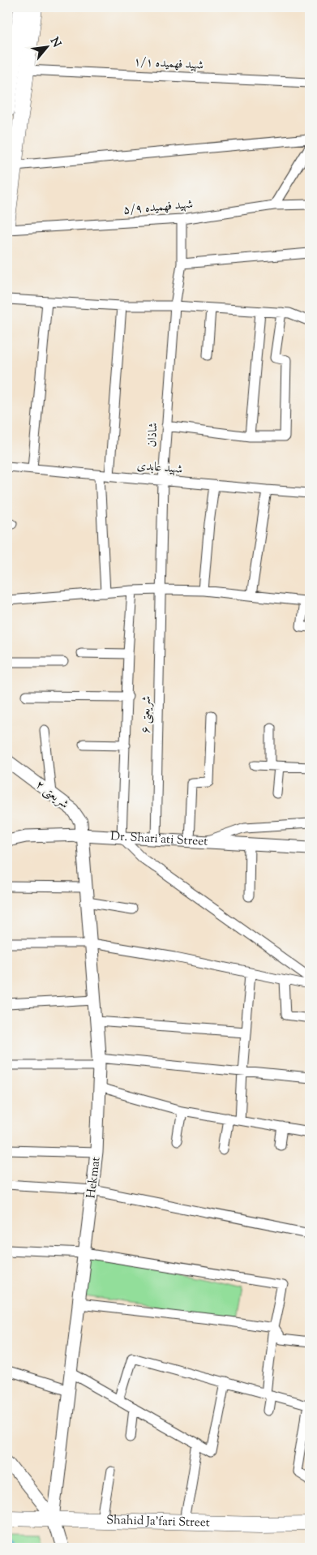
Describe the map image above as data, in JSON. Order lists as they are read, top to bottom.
{
  "streets": {
    "main road": ["Shahid Ja'fari Street"],
    "street": [
      "شهید فهمیده ۱/۱",
      "شهید فهمیده ۵/۹",
      "شاذان",
      "شهید عابدی",
      "شریعتی ۶",
      "شریعتی ۲",
      "Dr. Shari'ati Street",
      "Hekmat"
    ]
  },
  "crossings": [
    ["شهید فهمیده ۵/۹", "شاذان"],
    ["شاذان", "شهید عابدی"],
    ["شاذان", "شریعتی ۶"],
    ["شریعتی ۶", "Dr. Shari'ati Street"],
    ["شریعتی ۲", "Dr. Shari'ati Street"],
    ["شریعتی ۲", "Hekmat"],
    ["Dr. Shari'ati Street", "Hekmat"],
    ["Hekmat", "Shahid Ja'fari Street"]
  ],
  "north": "top right"
}
